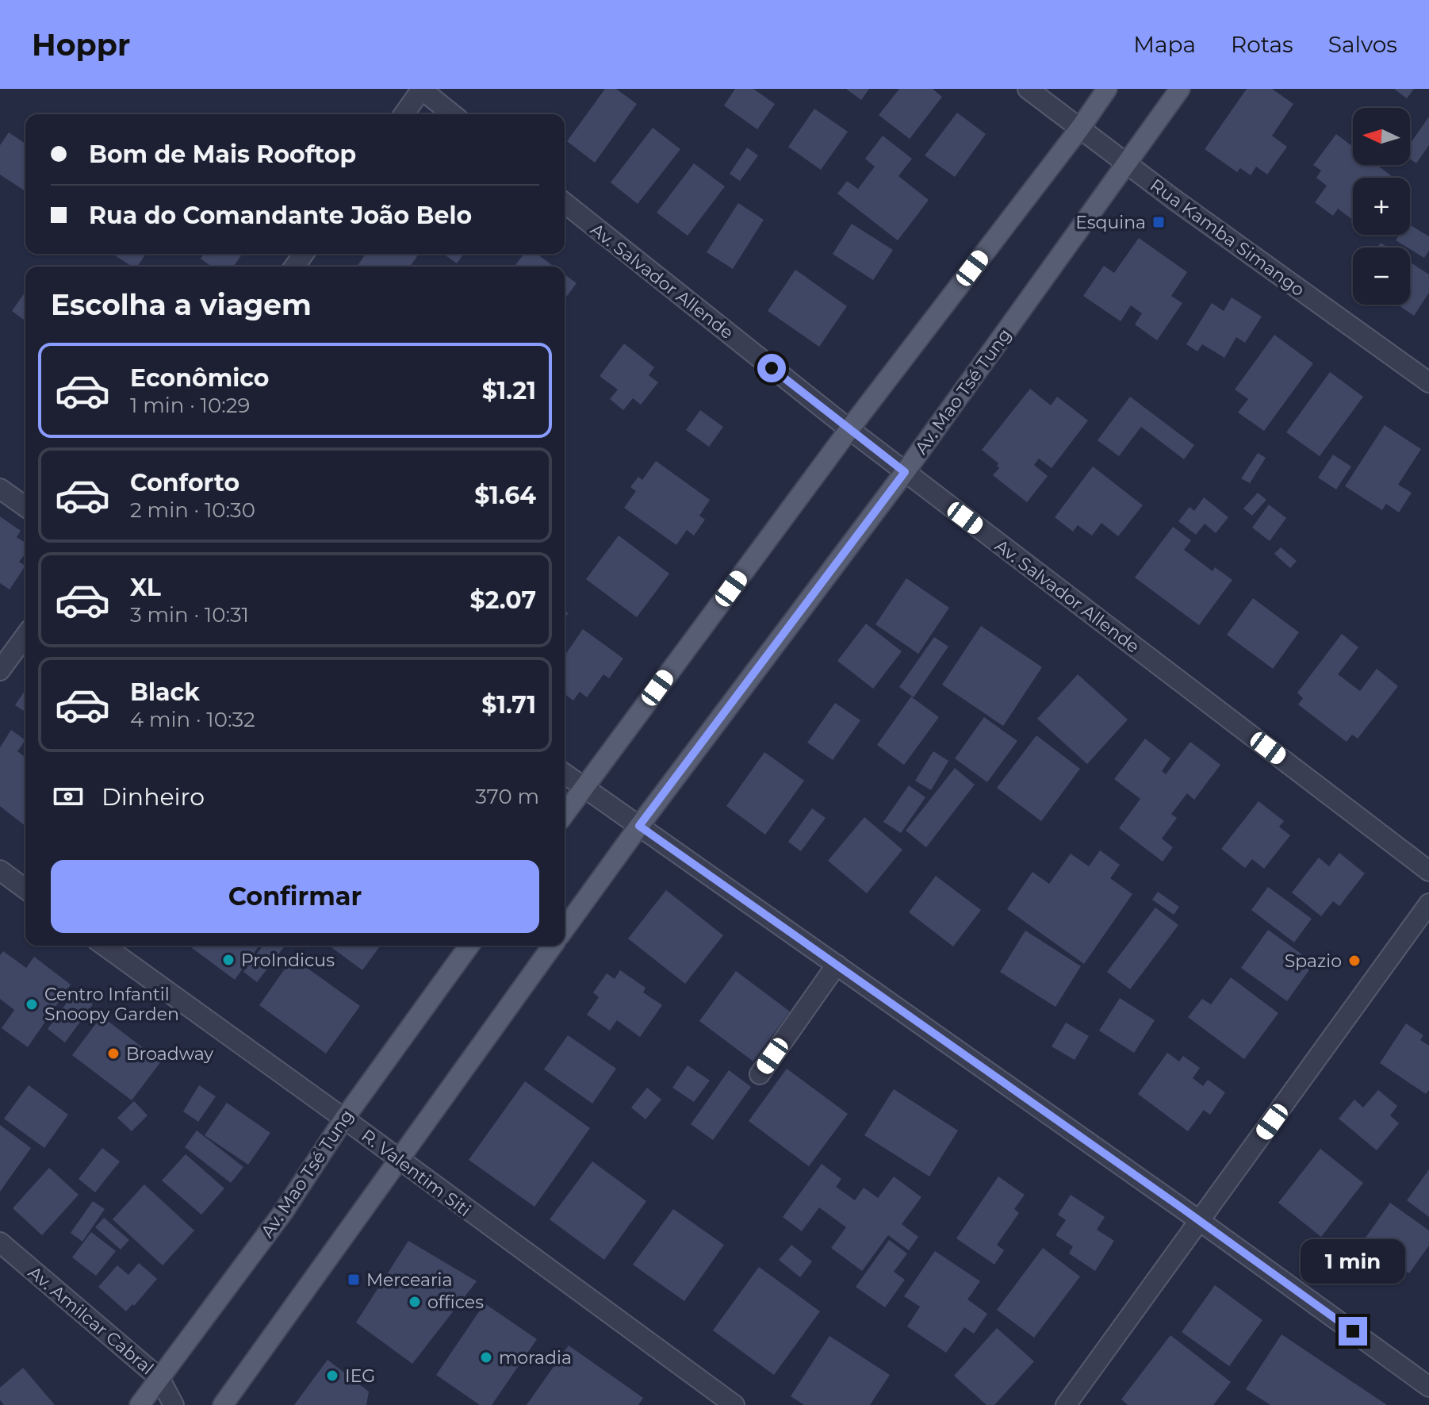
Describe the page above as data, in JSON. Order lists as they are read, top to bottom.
{
  "streets": {
    "main road": ["Av. Mao Tsé Tung"],
    "street": [
      "Rua Kamba Simango",
      "Av. Salvador Allende",
      "R. Valentim Siti",
      "Av. Amilcar Cabral"
    ]
  },
  "crossings": [
    ["Rua Kamba Simango", "Av. Mao Tsé Tung"],
    ["Av. Salvador Allende", "Av. Mao Tsé Tung"],
    ["Av. Mao Tsé Tung", "R. Valentim Siti"],
    ["Av. Mao Tsé Tung", "Av. Amilcar Cabral"]
  ],
  "places": {
    "transit": ["Esquina", "Mercearia"],
    "other": [
      "ProIndicus",
      "Spazio",
      "Centro Infantil Snoopy Garden",
      "Broadway",
      "offices",
      "moradia",
      "IEG"
    ]
  },
  "north": "left",
  "page": {
    "header": "Hoppr",
    "nav": ["Mapa", "Rotas", "Salvos"],
    "map_buttons": ["+", "−"],
    "banner": ["Bom de Mais Rooftop", "Rua do Comandante João Belo"],
    "heading": "Escolha a viagem",
    "list": [
      {
        "name": "Econômico",
        "note": "1 min · 10:29",
        "value": "$1.21"
      },
      {
        "name": "Conforto",
        "note": "2 min · 10:30",
        "value": "$1.64"
      },
      {
        "name": "XL",
        "note": "3 min · 10:31",
        "value": "$2.07"
      },
      {
        "name": "Black",
        "note": "4 min · 10:32",
        "value": "$1.71"
      }
    ],
    "pay": ["Dinheiro", "370 m"],
    "buttons": "Confirmar",
    "bubble": "1 min"
  }
}
